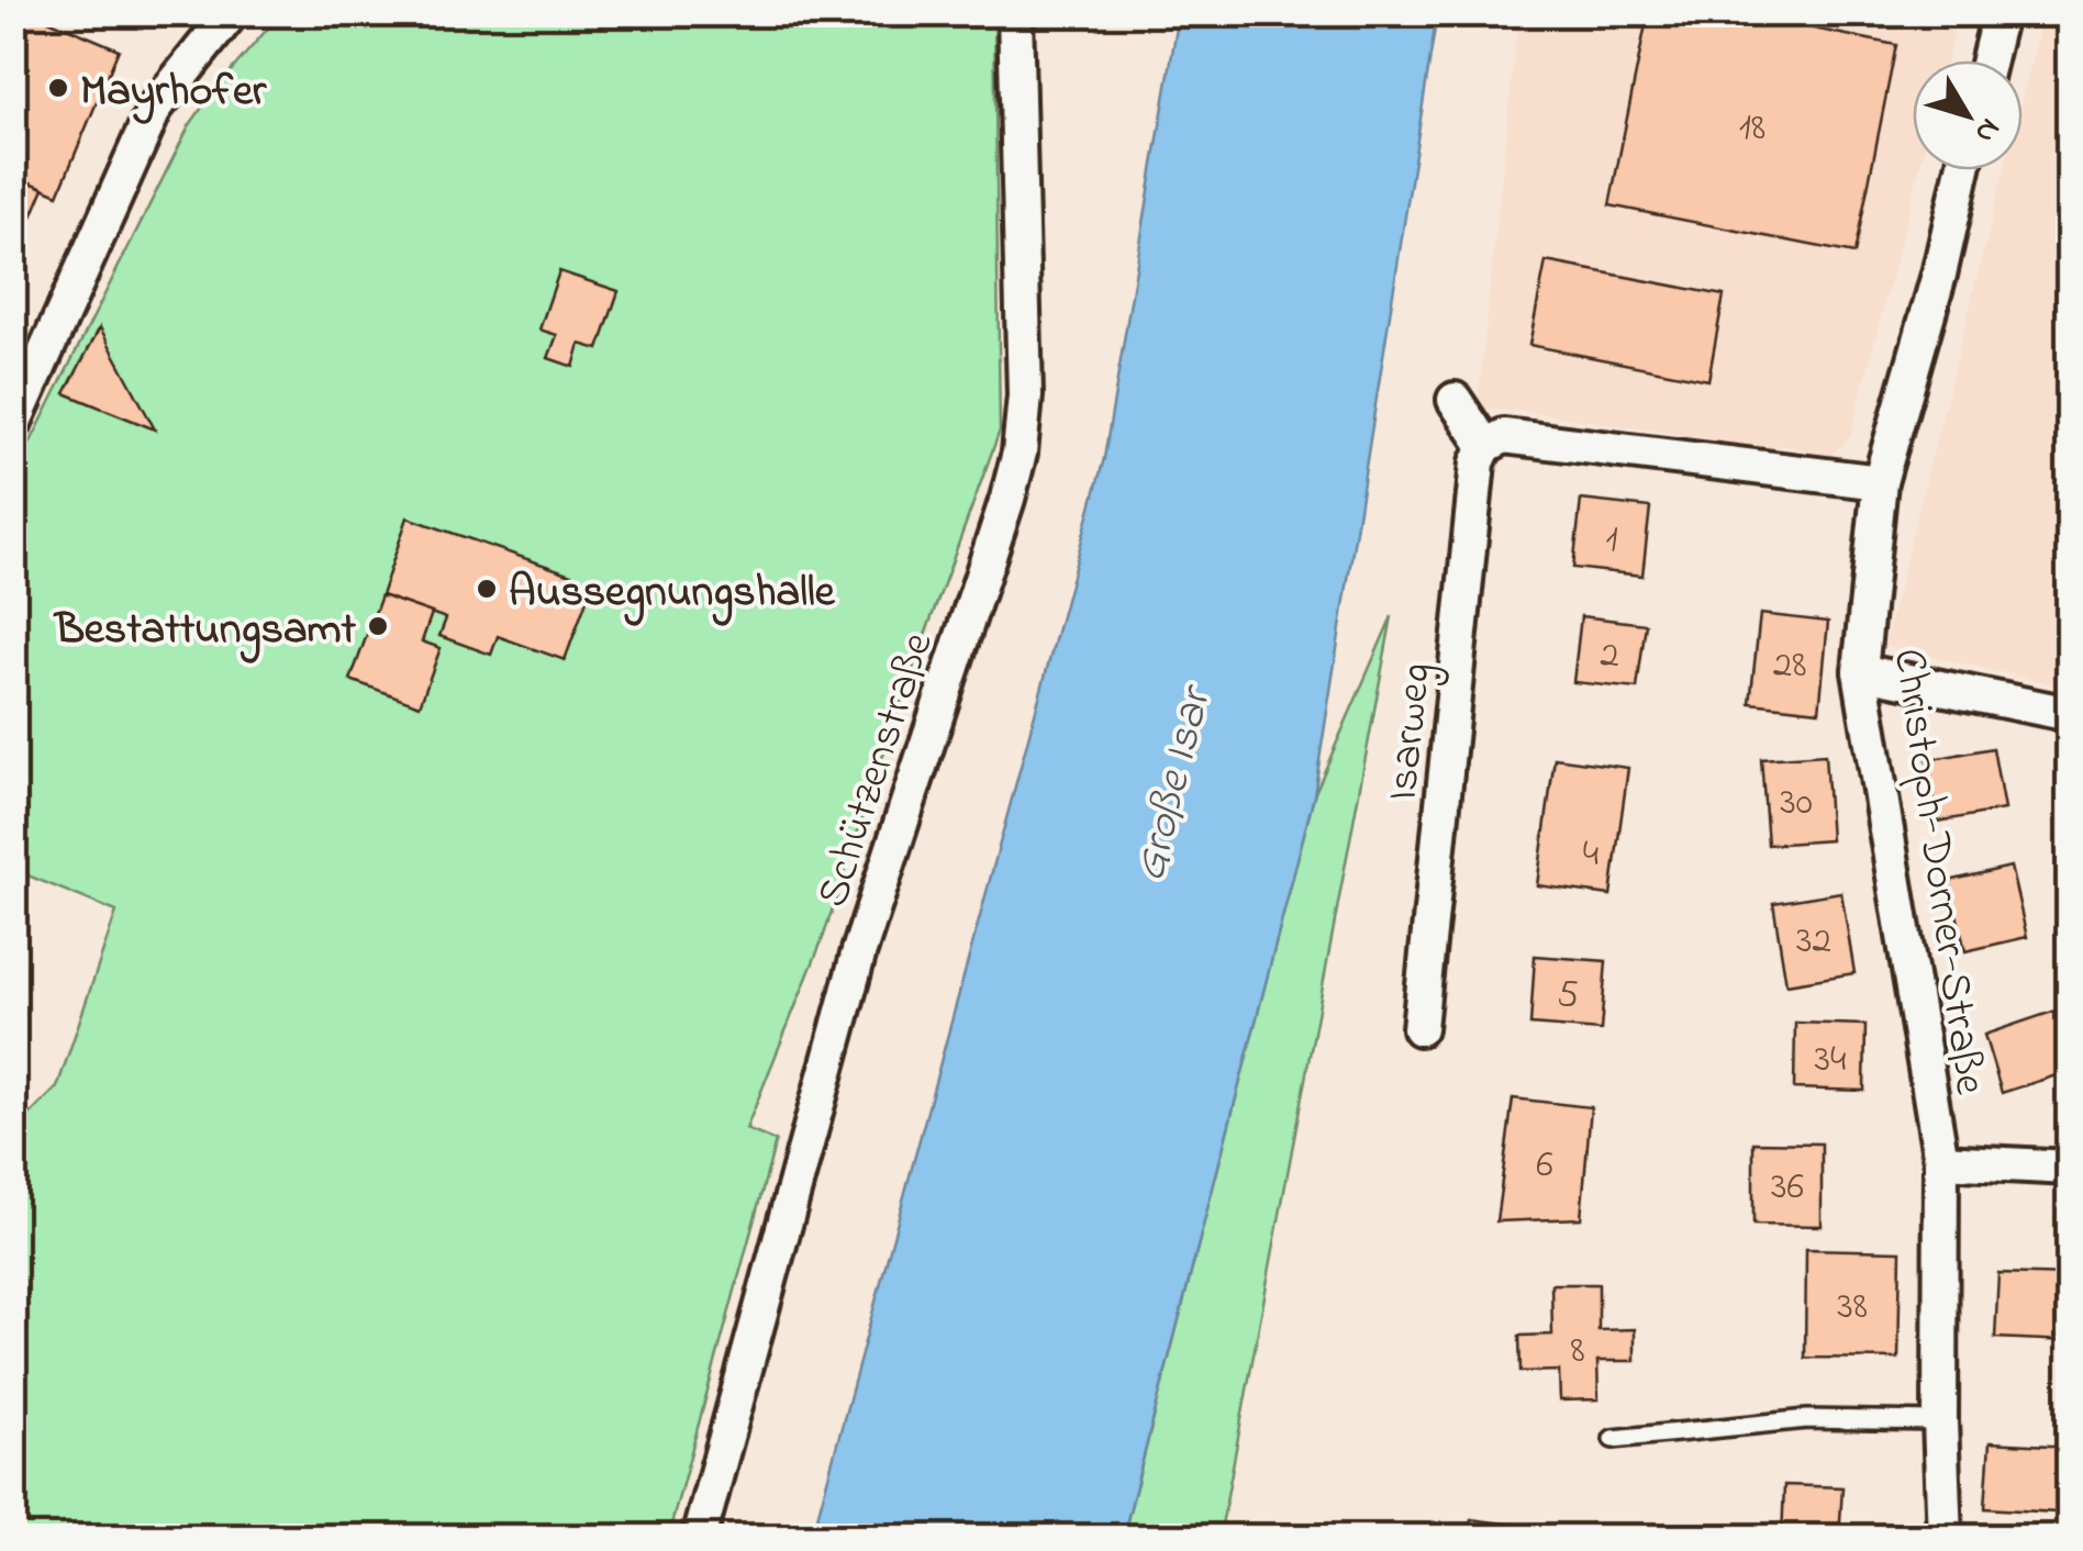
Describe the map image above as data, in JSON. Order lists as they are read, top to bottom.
{
  "streets": {
    "street": ["Isarweg", "Schützenstraße", "Christoph-Dorner-Straße"]
  },
  "water": ["Große Isar"],
  "places": ["Mayrhofer", "Aussegnungshalle", "Bestattungsamt"],
  "house_numbers": [
    "18",
    "1",
    "2",
    "28",
    "30",
    "4",
    "32",
    "5",
    "34",
    "6",
    "36",
    "38",
    "8"
  ],
  "north": "bottom right"
}
